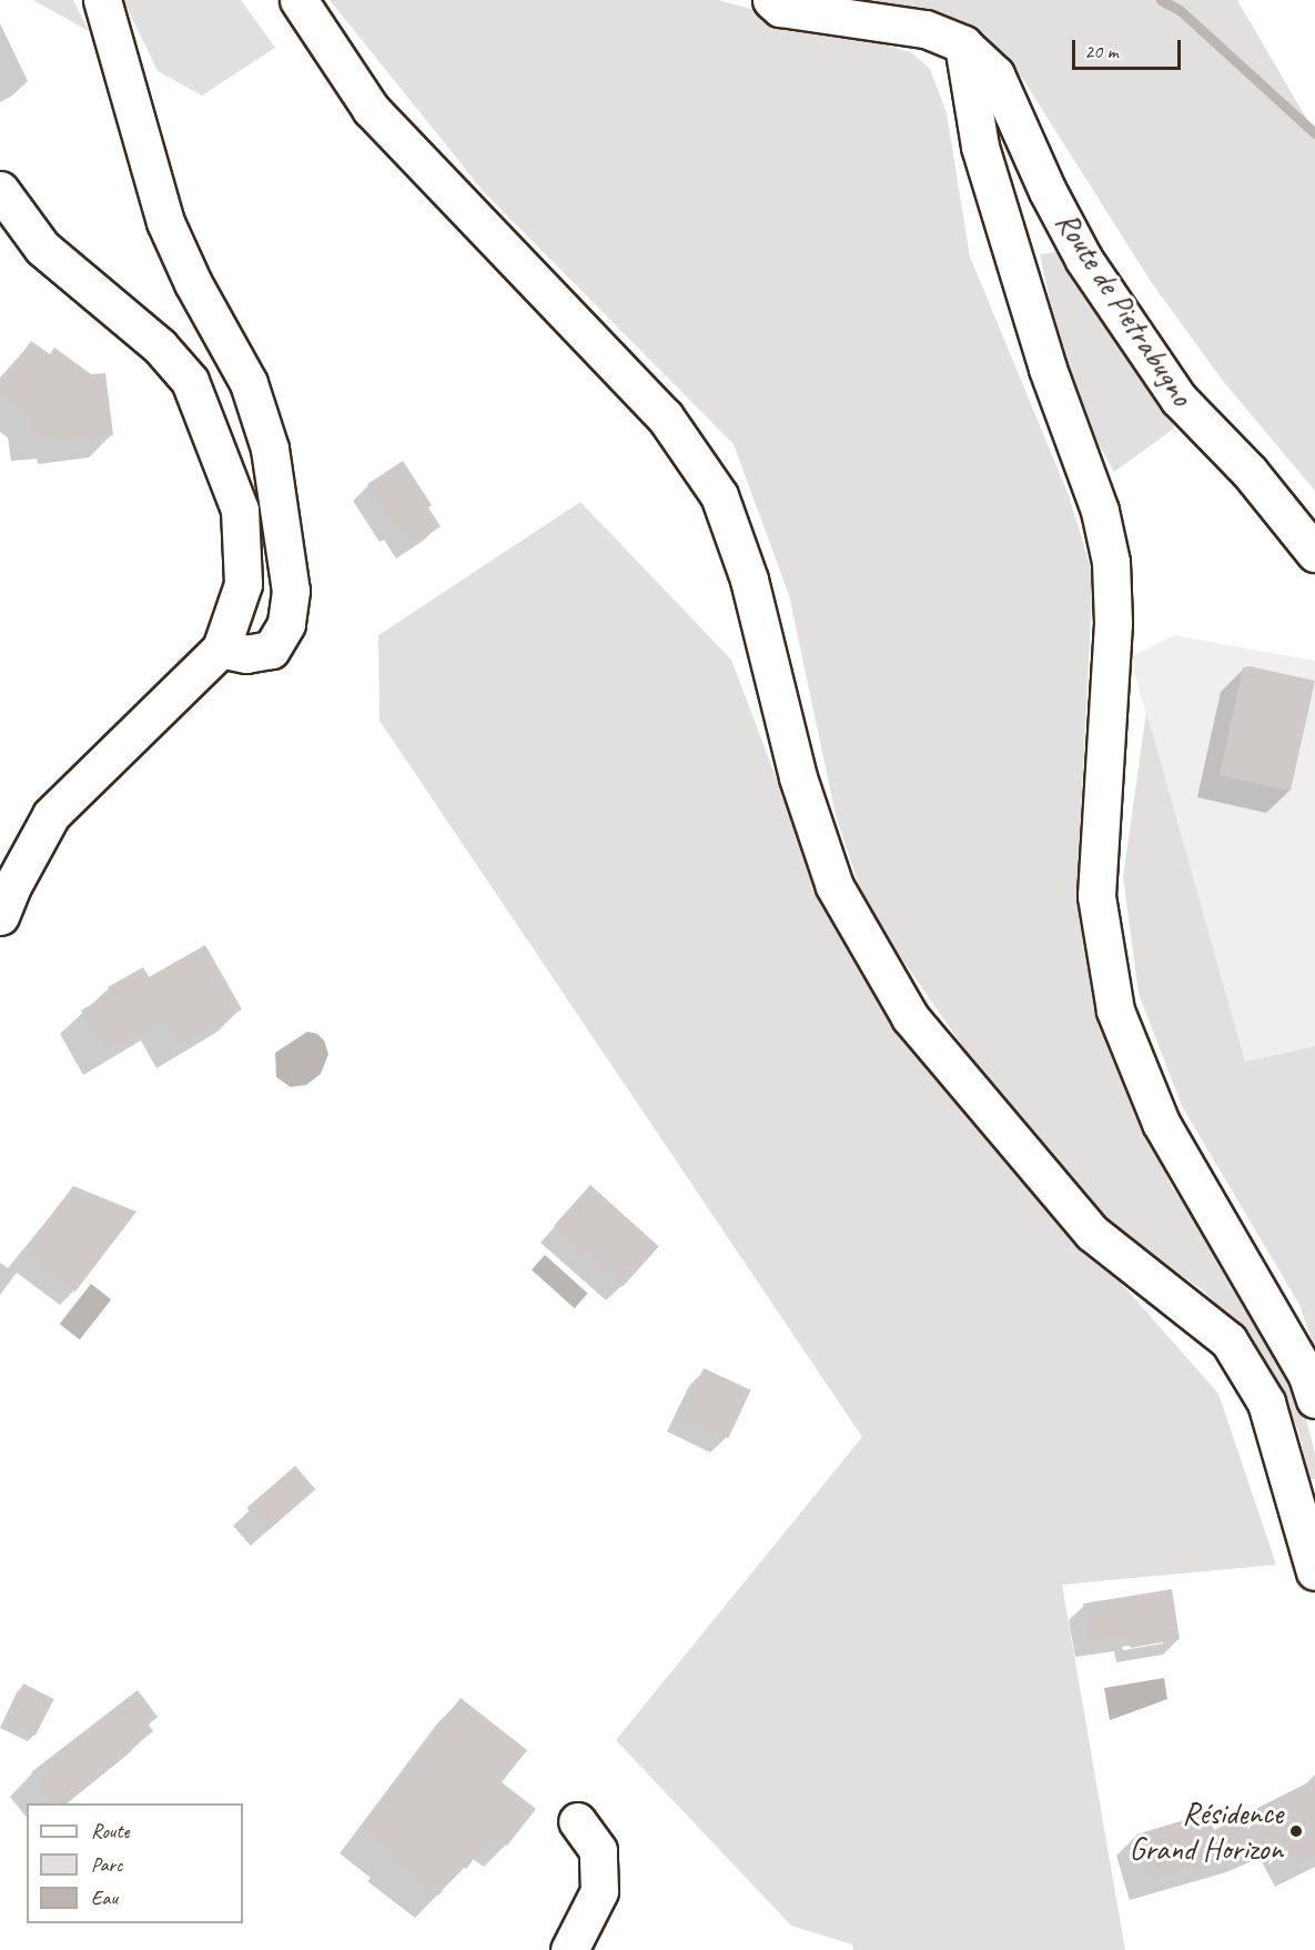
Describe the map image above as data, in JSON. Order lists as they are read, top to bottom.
{
  "streets": {
    "street": ["Route de Pietrabugno"]
  },
  "places": ["Résidence Grand Horizon"],
  "legend": ["Route", "Parc", "Eau"],
  "scale_bar": "20 m"
}
